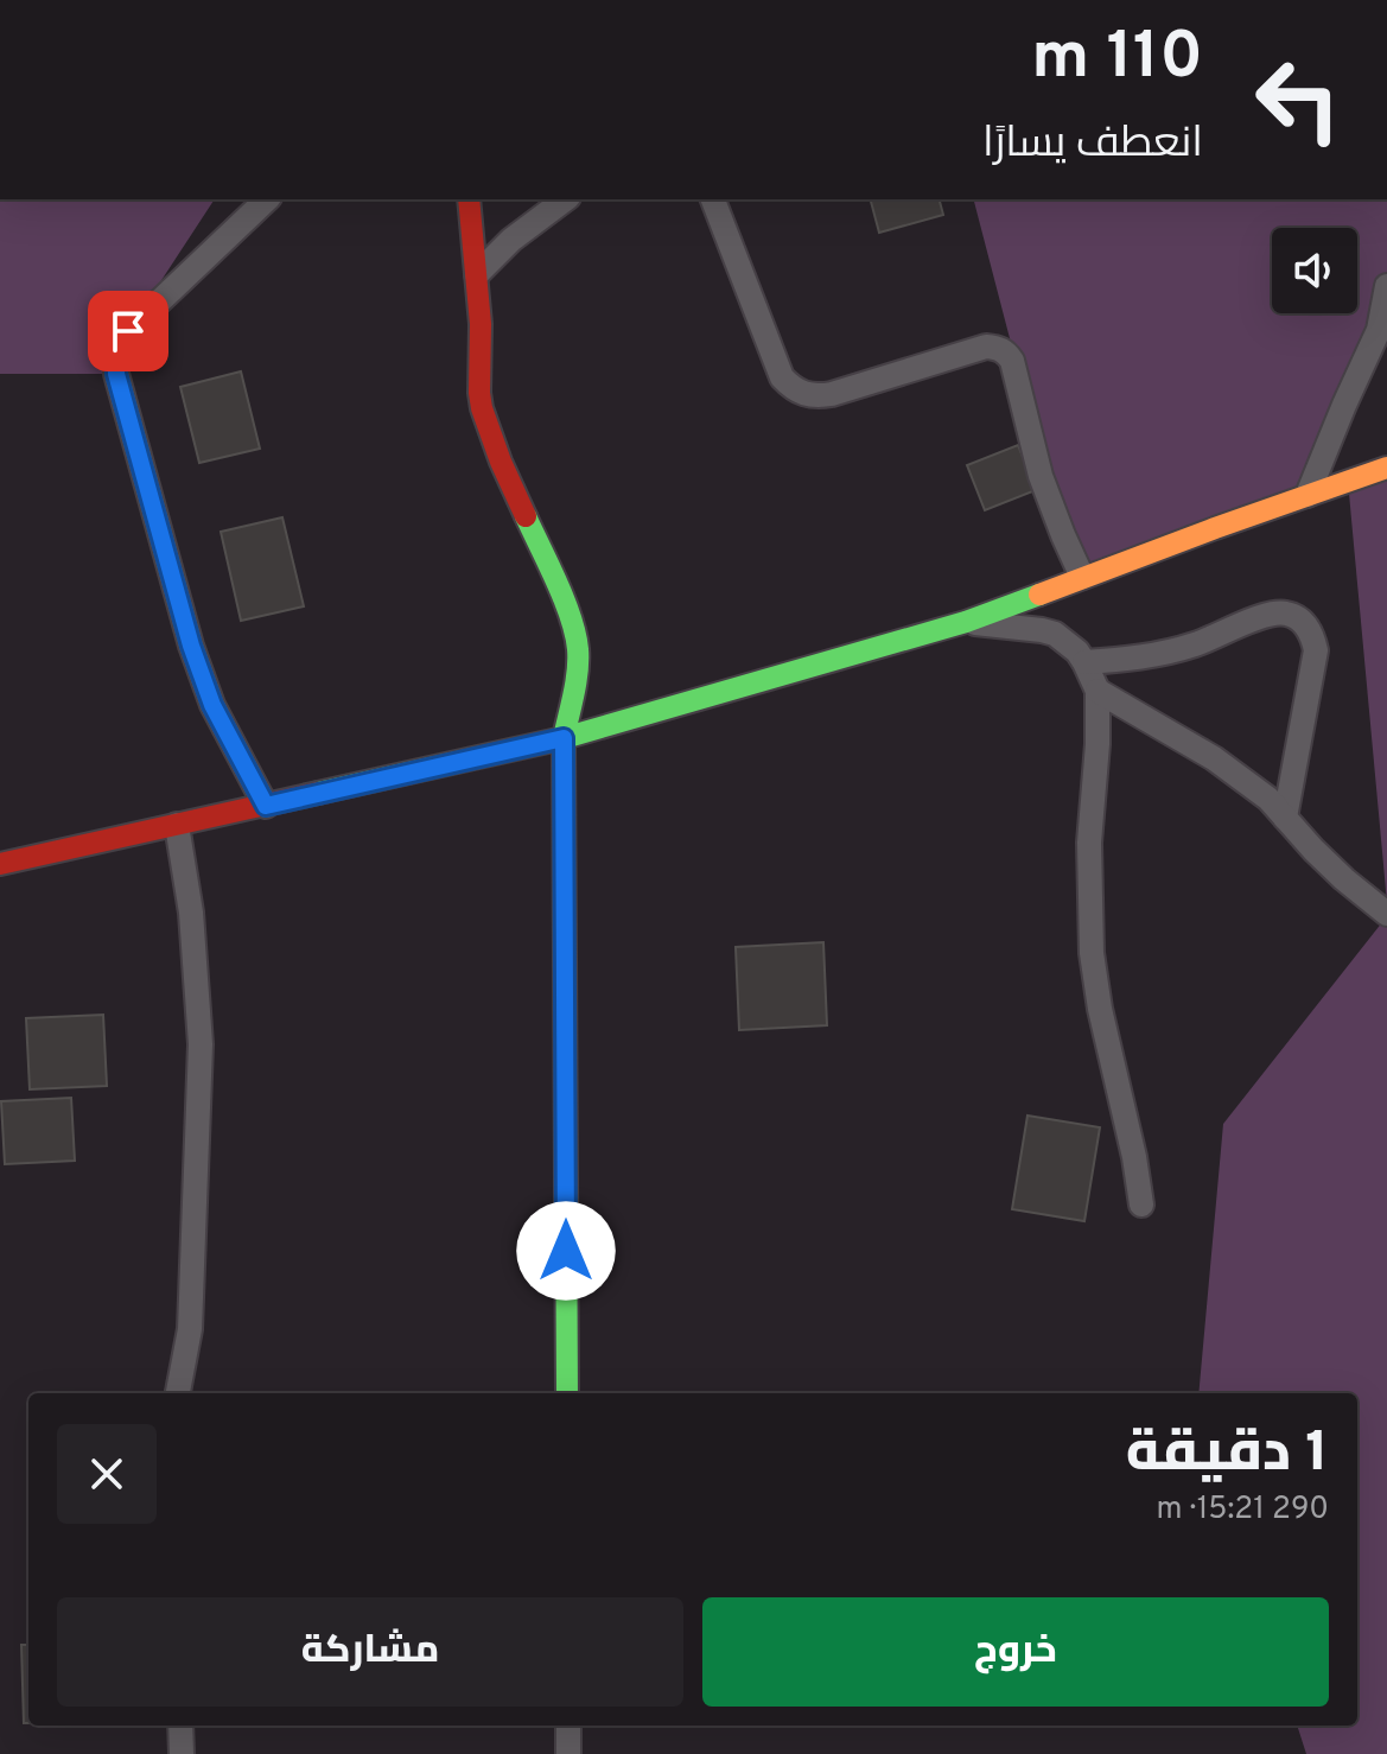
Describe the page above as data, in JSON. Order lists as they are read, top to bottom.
{
  "page": {
    "turn": ["110 m", "انعطف يسارًا"],
    "heading": ["1 دقيقة", "290 m · 15:21"],
    "buttons": ["خروج", "مشاركة"]
  }
}
